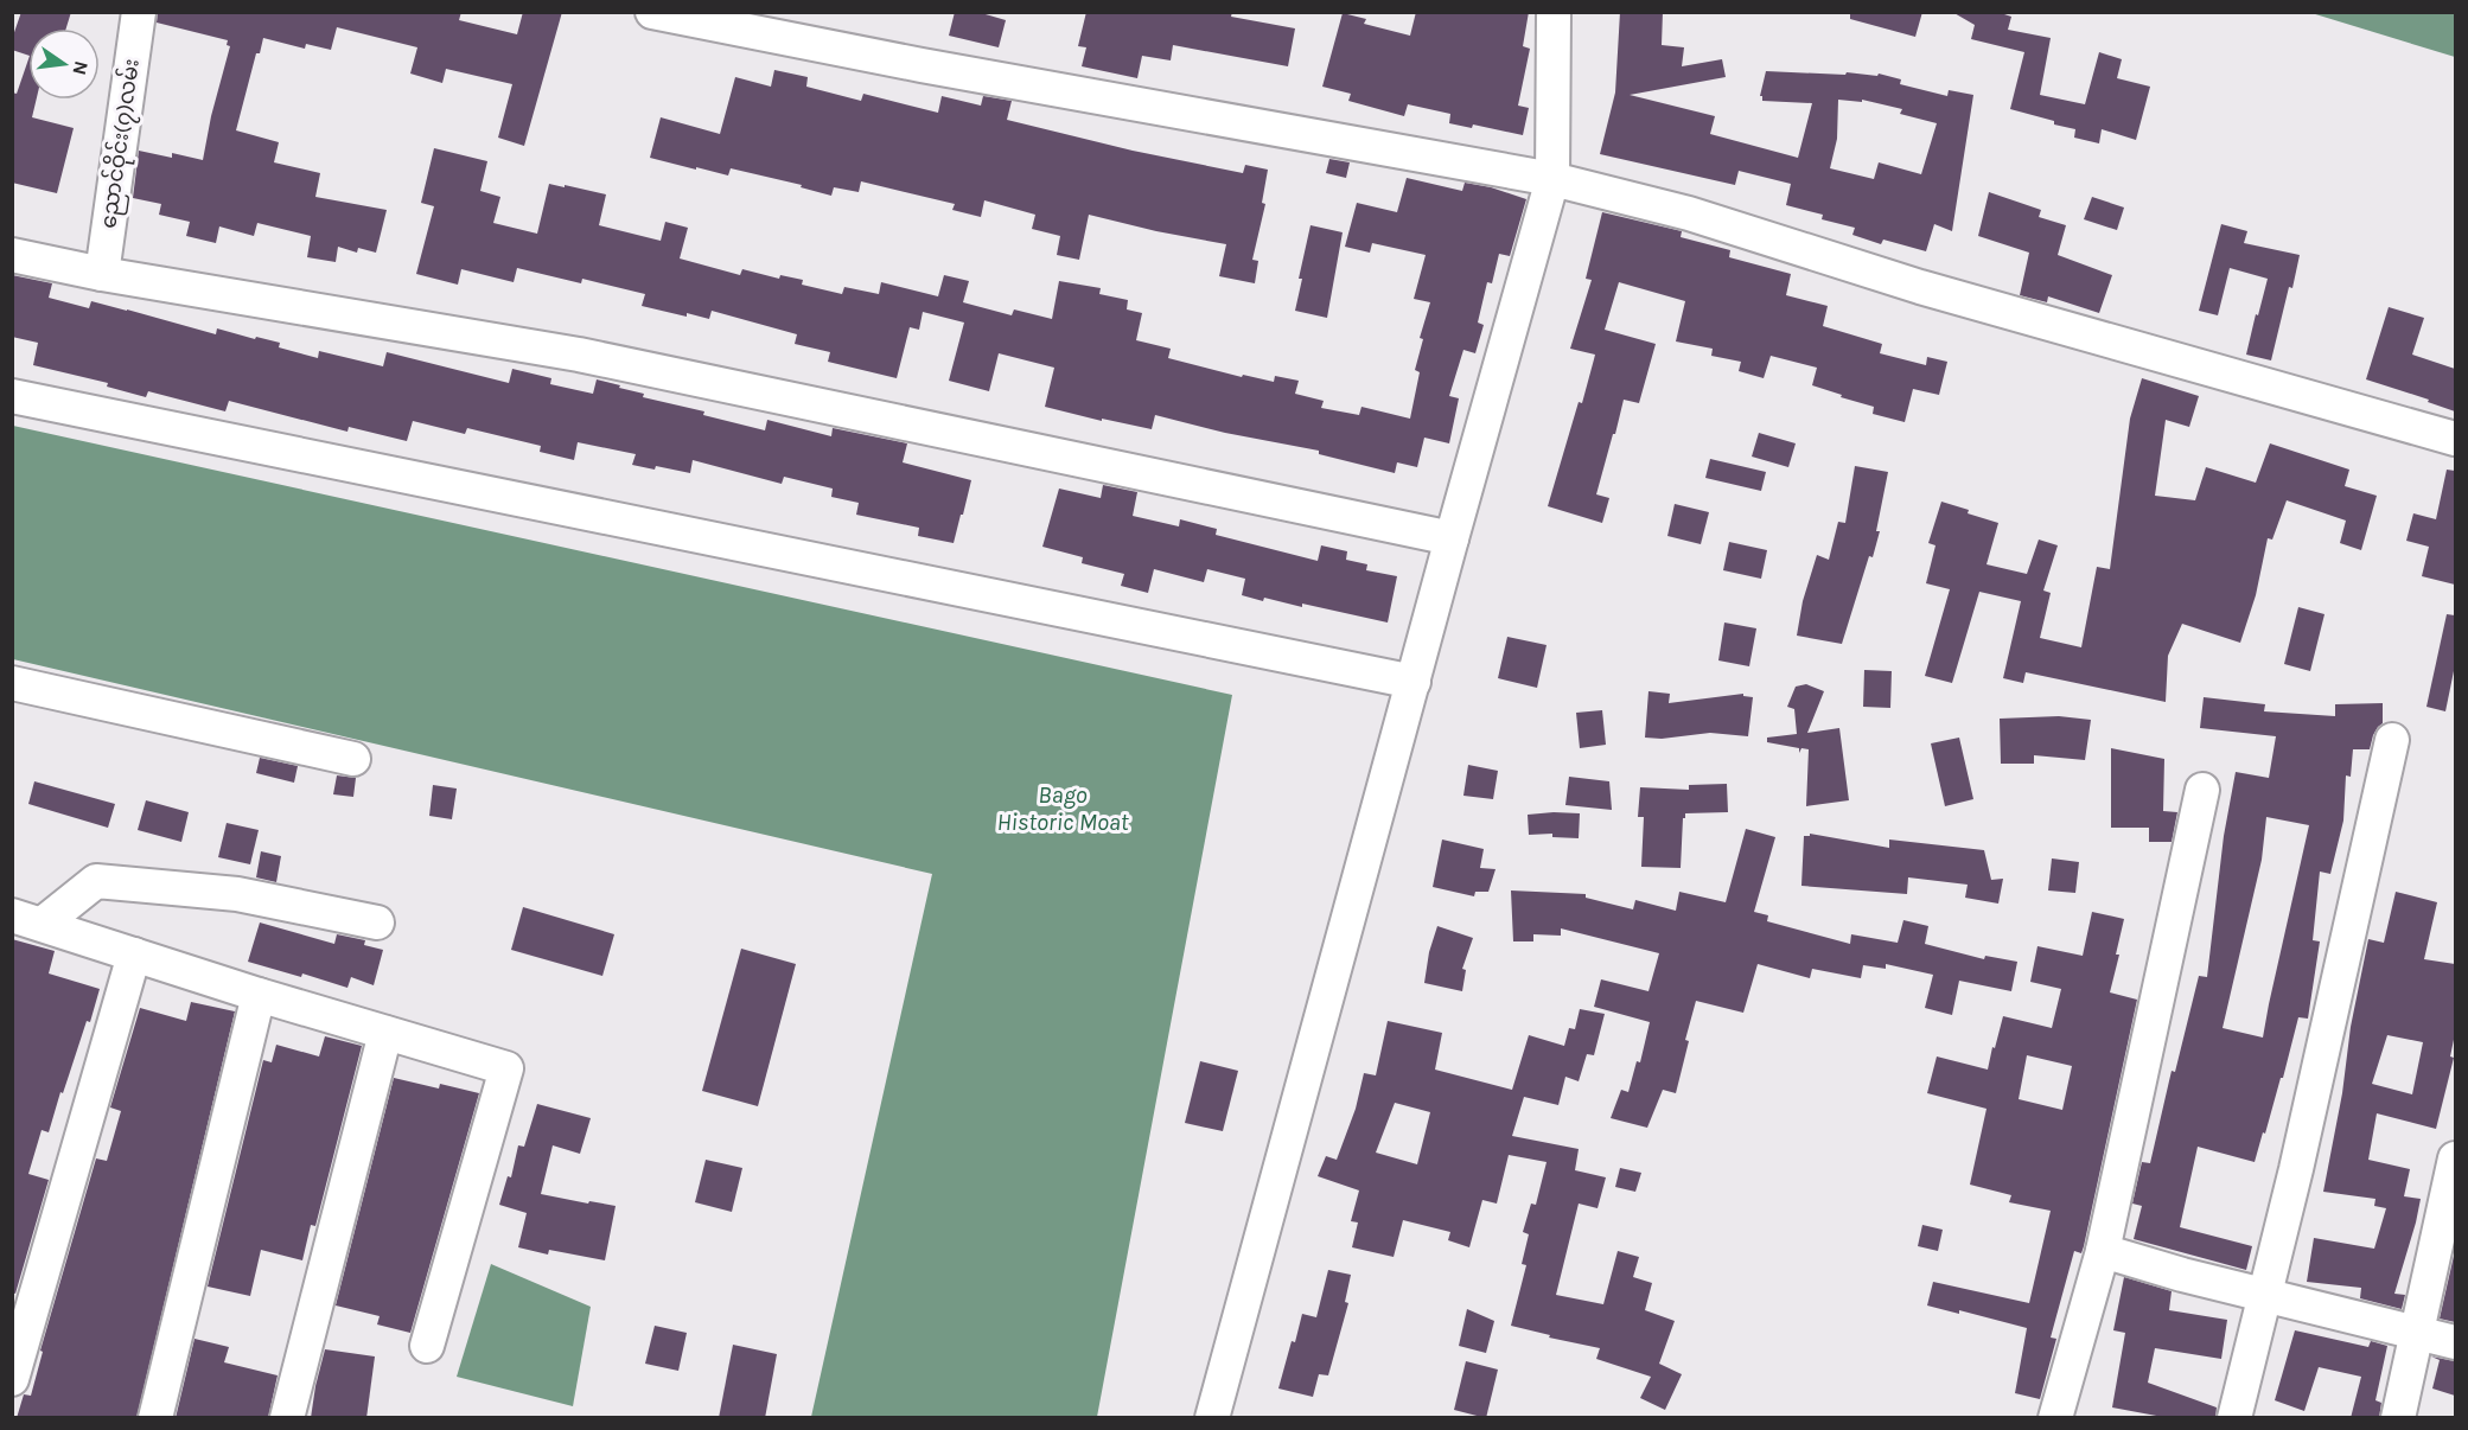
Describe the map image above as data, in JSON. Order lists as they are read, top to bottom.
{
  "streets": {
    "street": ["ညောင်ဝိုင်း(၇)လမ်း"]
  },
  "water": ["Bago Historic Moat"],
  "north": "right"
}
